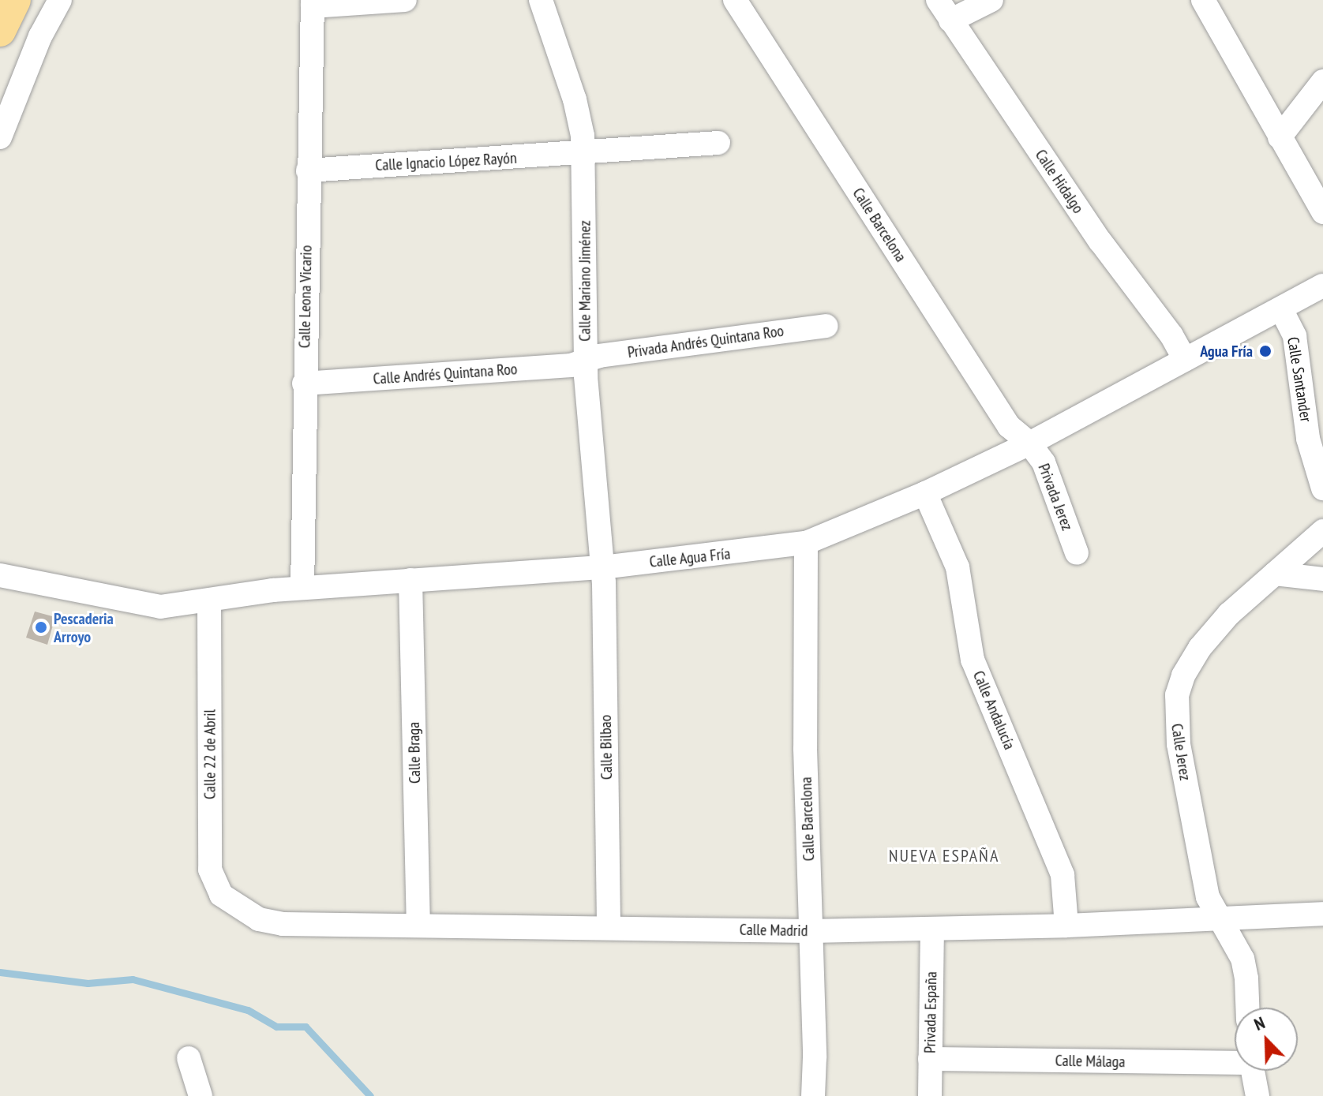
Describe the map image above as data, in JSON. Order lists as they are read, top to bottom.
{
  "streets": {
    "street": [
      "Calle Ignacio López Rayón",
      "Calle Hidalgo",
      "Calle Barcelona",
      "Calle Mariano Jiménez",
      "Calle Leona Vicario",
      "Privada Andrés Quintana Roo",
      "Calle Andrés Quintana Roo",
      "Calle Santander",
      "Privada Jerez",
      "Calle Agua Fría",
      "Calle Andalucía",
      "Calle Bilbao",
      "Calle Jerez",
      "Calle Braga",
      "Calle 22 de Abril",
      "Calle Madrid",
      "Privada España",
      "Calle Málaga"
    ]
  },
  "crossings": [
    ["Calle Ignacio López Rayón", "Calle Mariano Jiménez"],
    ["Calle Ignacio López Rayón", "Calle Leona Vicario"],
    ["Calle Hidalgo", "Calle Agua Fría"],
    ["Calle Barcelona", "Privada Jerez"],
    ["Calle Barcelona", "Calle Agua Fría"],
    ["Calle Barcelona", "Calle Madrid"],
    ["Calle Mariano Jiménez", "Privada Andrés Quintana Roo"],
    ["Calle Mariano Jiménez", "Calle Andrés Quintana Roo"],
    ["Calle Mariano Jiménez", "Calle Agua Fría"],
    ["Calle Mariano Jiménez", "Calle Bilbao"],
    ["Calle Leona Vicario", "Calle Andrés Quintana Roo"],
    ["Calle Leona Vicario", "Calle Agua Fría"],
    ["Privada Andrés Quintana Roo", "Calle Andrés Quintana Roo"],
    ["Calle Santander", "Calle Agua Fría"],
    ["Privada Jerez", "Calle Agua Fría"],
    ["Calle Agua Fría", "Calle Andalucía"],
    ["Calle Agua Fría", "Calle Bilbao"],
    ["Calle Agua Fría", "Calle Braga"],
    ["Calle Agua Fría", "Calle 22 de Abril"],
    ["Calle Andalucía", "Calle Madrid"],
    ["Calle Bilbao", "Calle Madrid"],
    ["Calle Jerez", "Calle Madrid"],
    ["Calle Braga", "Calle Madrid"],
    ["Calle 22 de Abril", "Calle Madrid"],
    ["Calle Madrid", "Privada España"],
    ["Privada España", "Calle Málaga"]
  ],
  "districts": ["NUEVA ESPAÑA"],
  "places": ["Agua Fría", "Pescaderia Arroyo"],
  "north": "top left"
}
